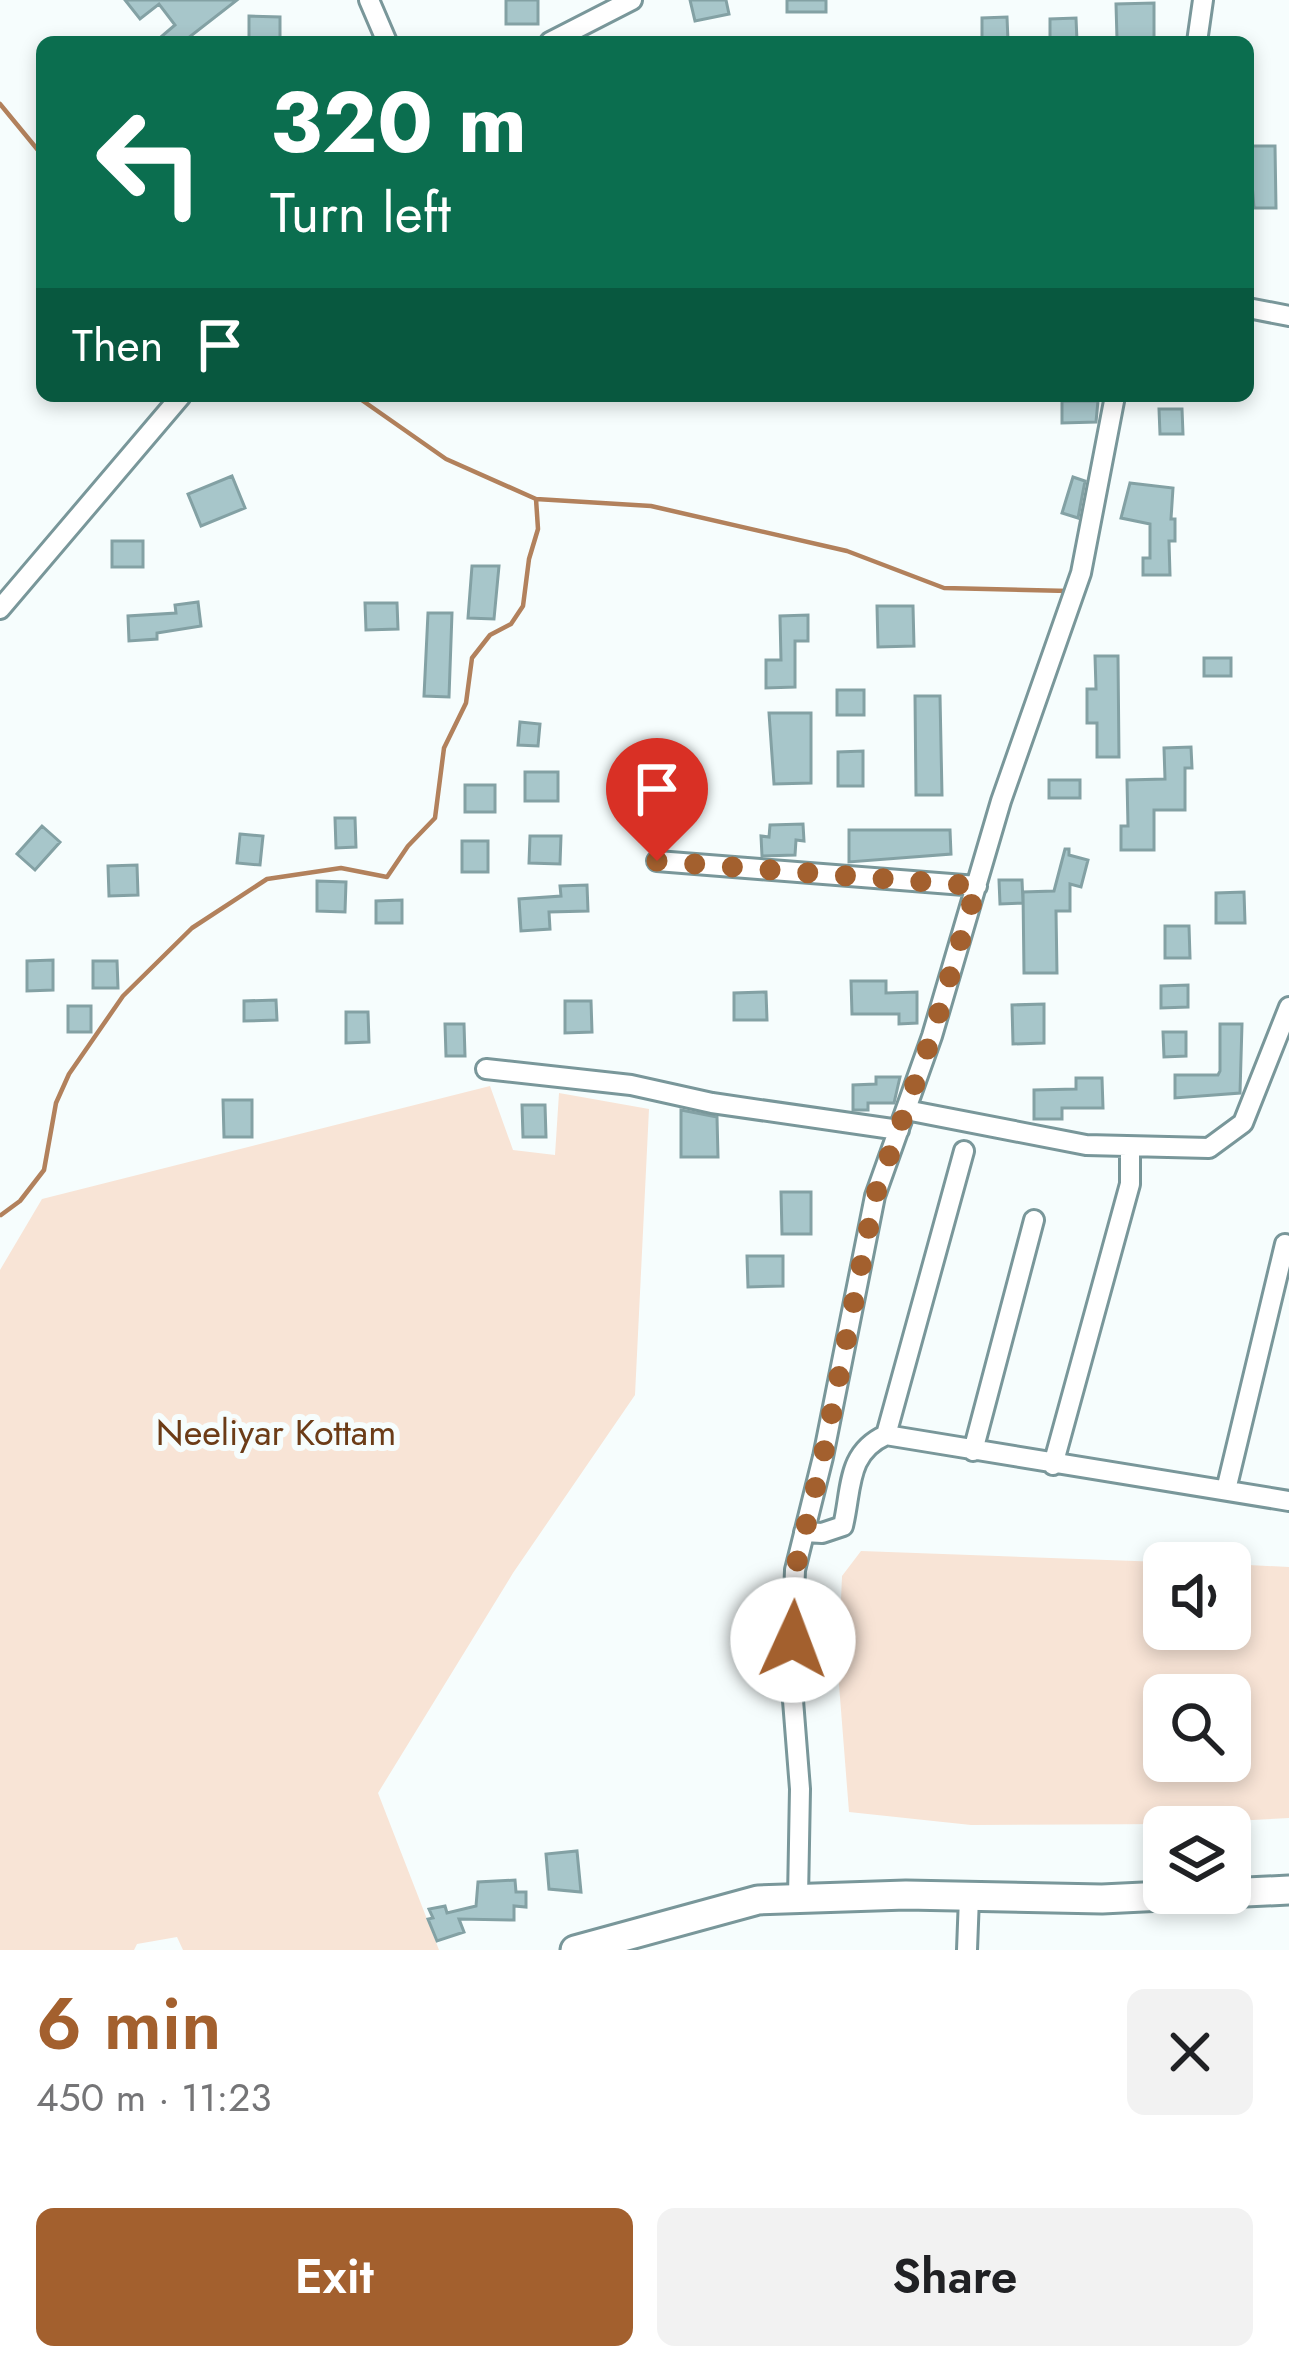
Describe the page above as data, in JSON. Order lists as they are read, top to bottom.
{
  "parks": ["Neeliyar Kottam"],
  "page": {
    "turn": ["320 m", "Turn left"],
    "then": "Then",
    "heading": ["6 min", "450 m · 11:23"],
    "buttons": ["Exit", "Share"]
  }
}
